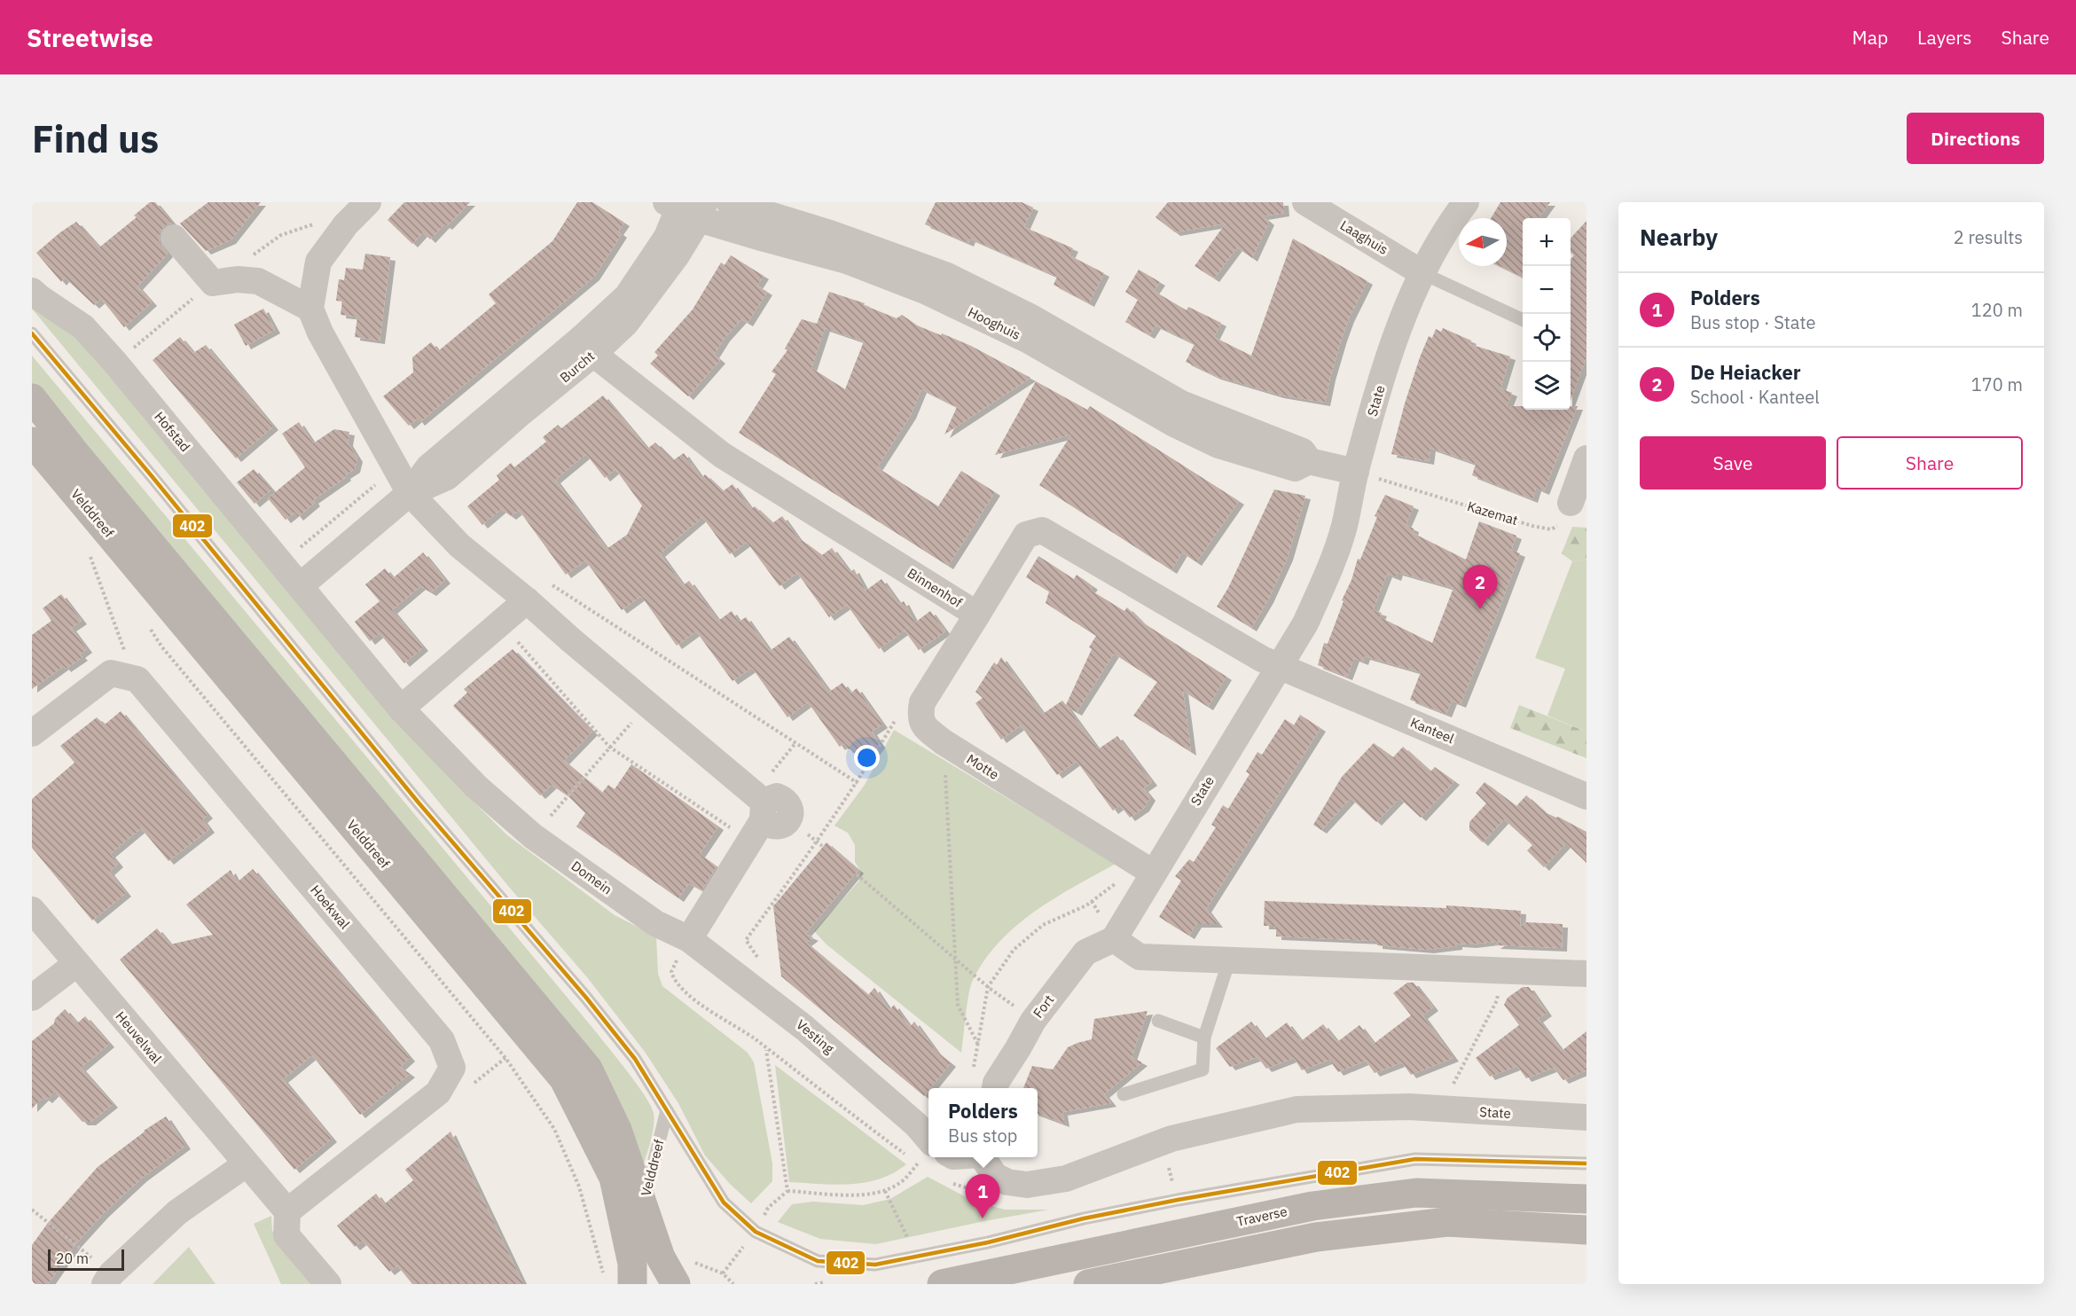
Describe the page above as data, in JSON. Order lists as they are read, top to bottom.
{
  "streets": {
    "main road": ["Velddreef", "Traverse"],
    "street": [
      "Laaghuis",
      "Hooghuis",
      "Burcht",
      "State",
      "Hofstad",
      "Binnenhof",
      "Kanteel",
      "Motte",
      "Domein",
      "Hoekwal",
      "Fort",
      "Vesting",
      "Heuvelwal"
    ],
    "path": ["Kazemat"]
  },
  "crossings": [
    ["Laaghuis", "State"],
    ["Hooghuis", "Burcht"],
    ["Hooghuis", "State"],
    ["Hooghuis", "Kazemat"],
    ["Burcht", "Hofstad"],
    ["Burcht", "Binnenhof"],
    ["Burcht", "Domein"],
    ["State", "Kazemat"],
    ["State", "Binnenhof"],
    ["State", "Kanteel"],
    ["State", "Motte"],
    ["State", "Fort"],
    ["Hofstad", "Domein"],
    ["Binnenhof", "Kanteel"],
    ["Domein", "Vesting"],
    ["Hoekwal", "Heuvelwal"]
  ],
  "lines": ["transit line 402"],
  "scale_bar": "20 m",
  "north": "left",
  "page": {
    "header": "Streetwise",
    "nav": ["Map", "Layers", "Share"],
    "buttons": [
      "Directions",
      ["Save", "Share"]
    ],
    "title": "Find us",
    "heading": ["Nearby", "2 results"],
    "map_buttons": ["+", "−"],
    "list": [
      {
        "mark": "1",
        "name": "Polders",
        "note": "Bus stop · State",
        "value": "120 m"
      },
      {
        "mark": "2",
        "name": "De Heiacker",
        "note": "School · Kanteel",
        "value": "170 m"
      }
    ],
    "pins": ["2", "1"],
    "popup": ["Polders", "Bus stop"],
    "scale": "20 m"
  }
}
